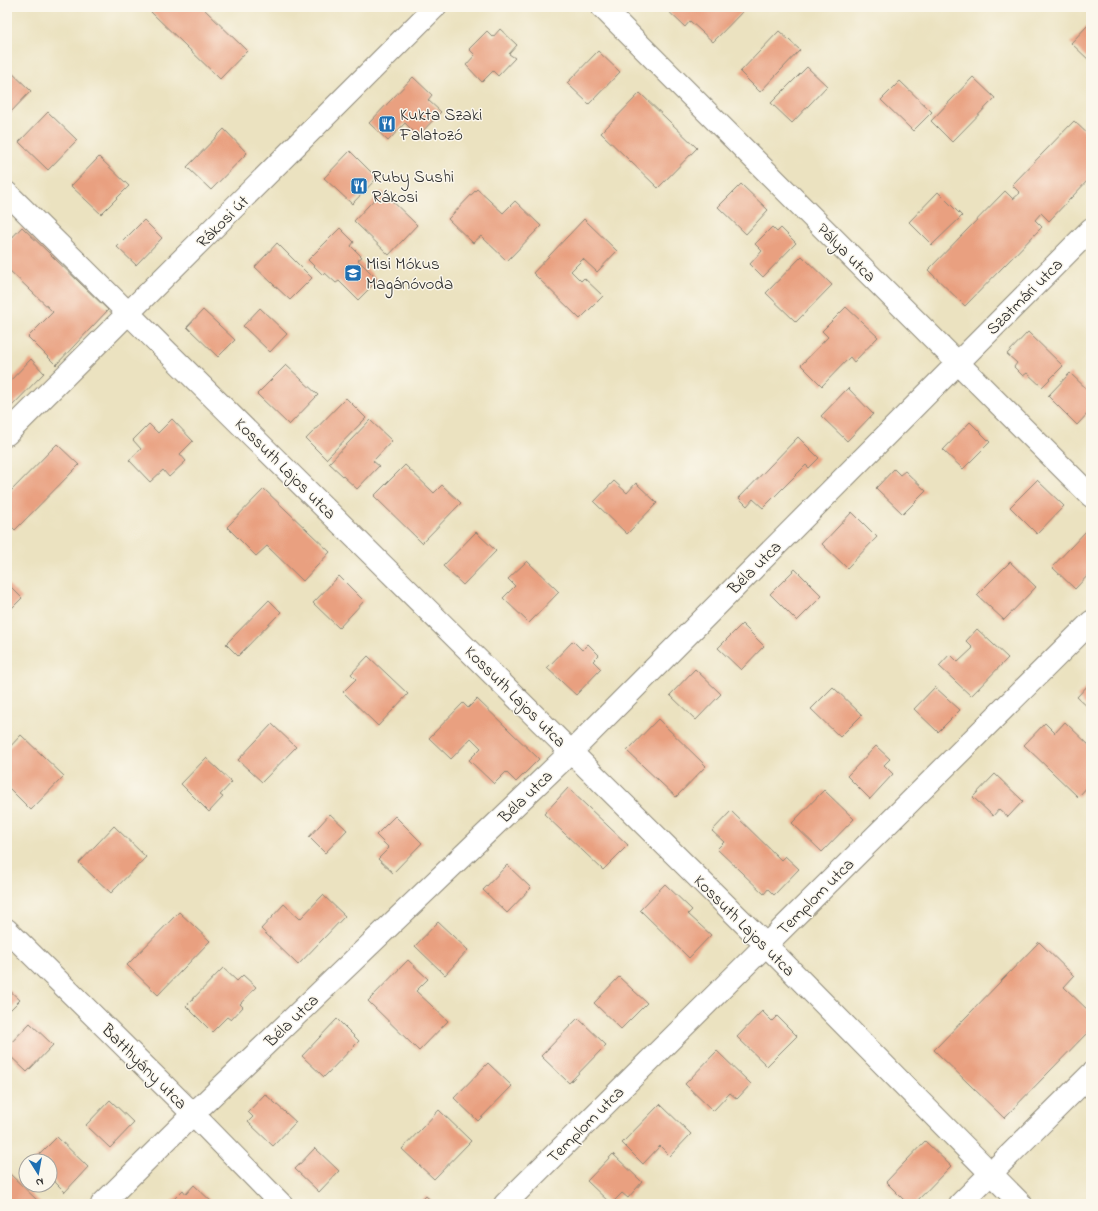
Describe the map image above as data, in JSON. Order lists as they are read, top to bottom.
{
  "streets": {
    "street": [
      "Rákosi út",
      "Pálya utca",
      "Szatmári utca",
      "Kossuth Lajos utca",
      "Béla utca",
      "Templom utca",
      "Batthyány utca"
    ]
  },
  "crossings": [
    ["Rákosi út", "Kossuth Lajos utca"],
    ["Pálya utca", "Szatmári utca"],
    ["Pálya utca", "Béla utca"],
    ["Szatmári utca", "Béla utca"],
    ["Kossuth Lajos utca", "Béla utca"],
    ["Kossuth Lajos utca", "Templom utca"],
    ["Béla utca", "Batthyány utca"]
  ],
  "places": {
    "restaurant": ["Kukta Szaki Falatozó", "Ruby Sushi Rákosi"],
    "school or university": ["Misi Mókus Magánóvoda"]
  },
  "north": "bottom"
}
